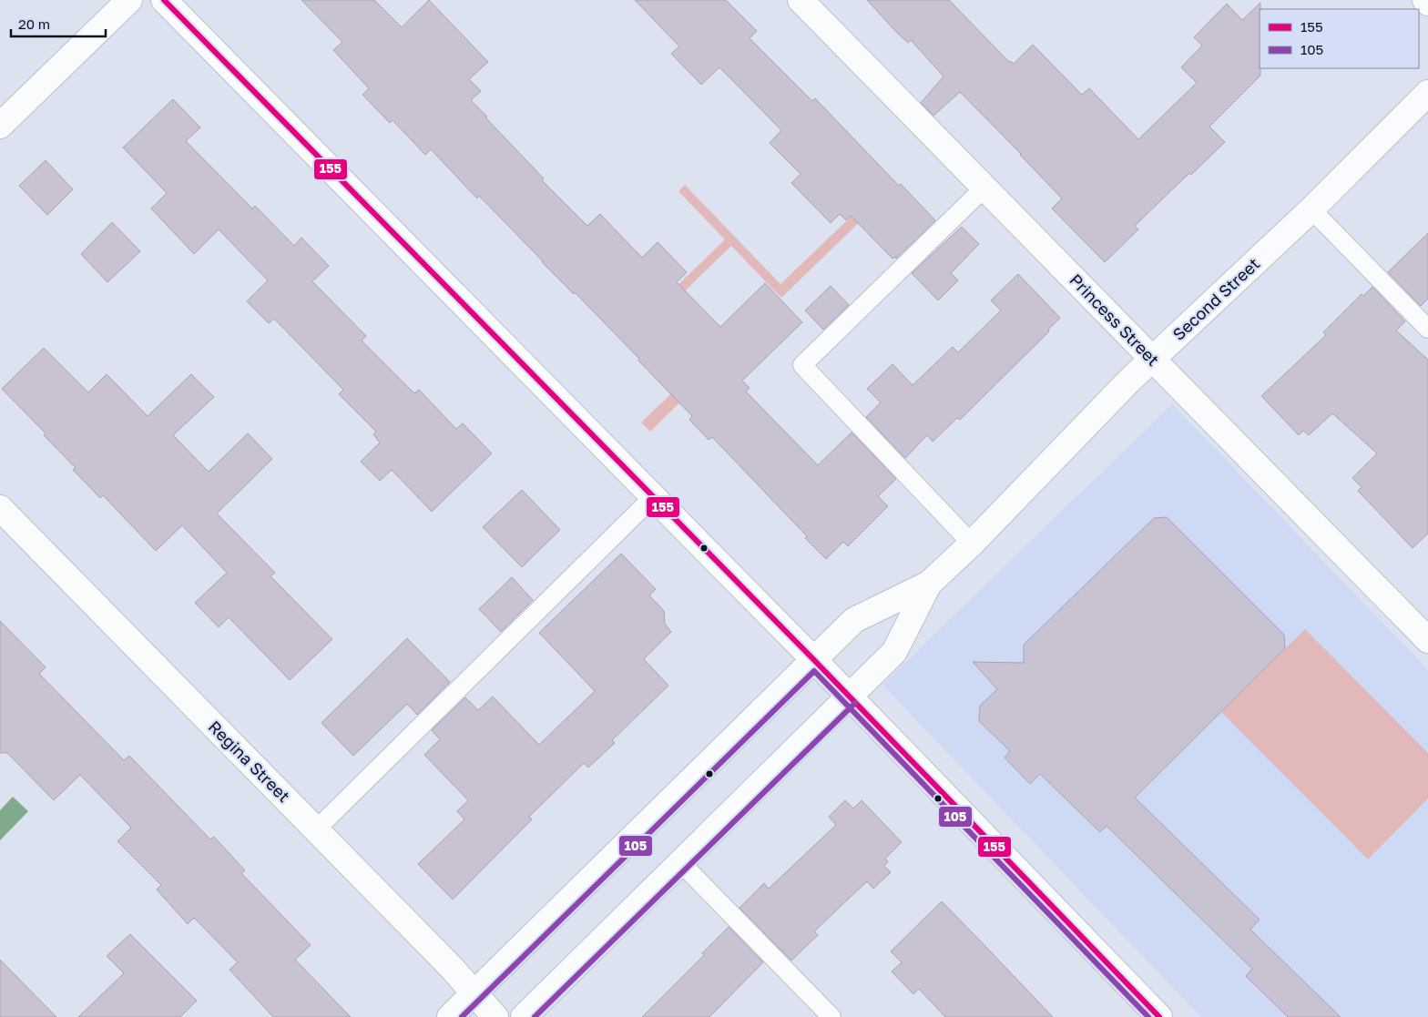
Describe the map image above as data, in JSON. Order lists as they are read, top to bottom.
{
  "streets": {
    "street": ["Second Street", "Princess Street", "Regina Street"]
  },
  "crossings": [
    ["Second Street", "Princess Street"],
    ["Second Street", "Regina Street"]
  ],
  "lines": ["transit line 155", "transit line 105"],
  "legend": ["155", "105"],
  "scale_bar": "20 m"
}
